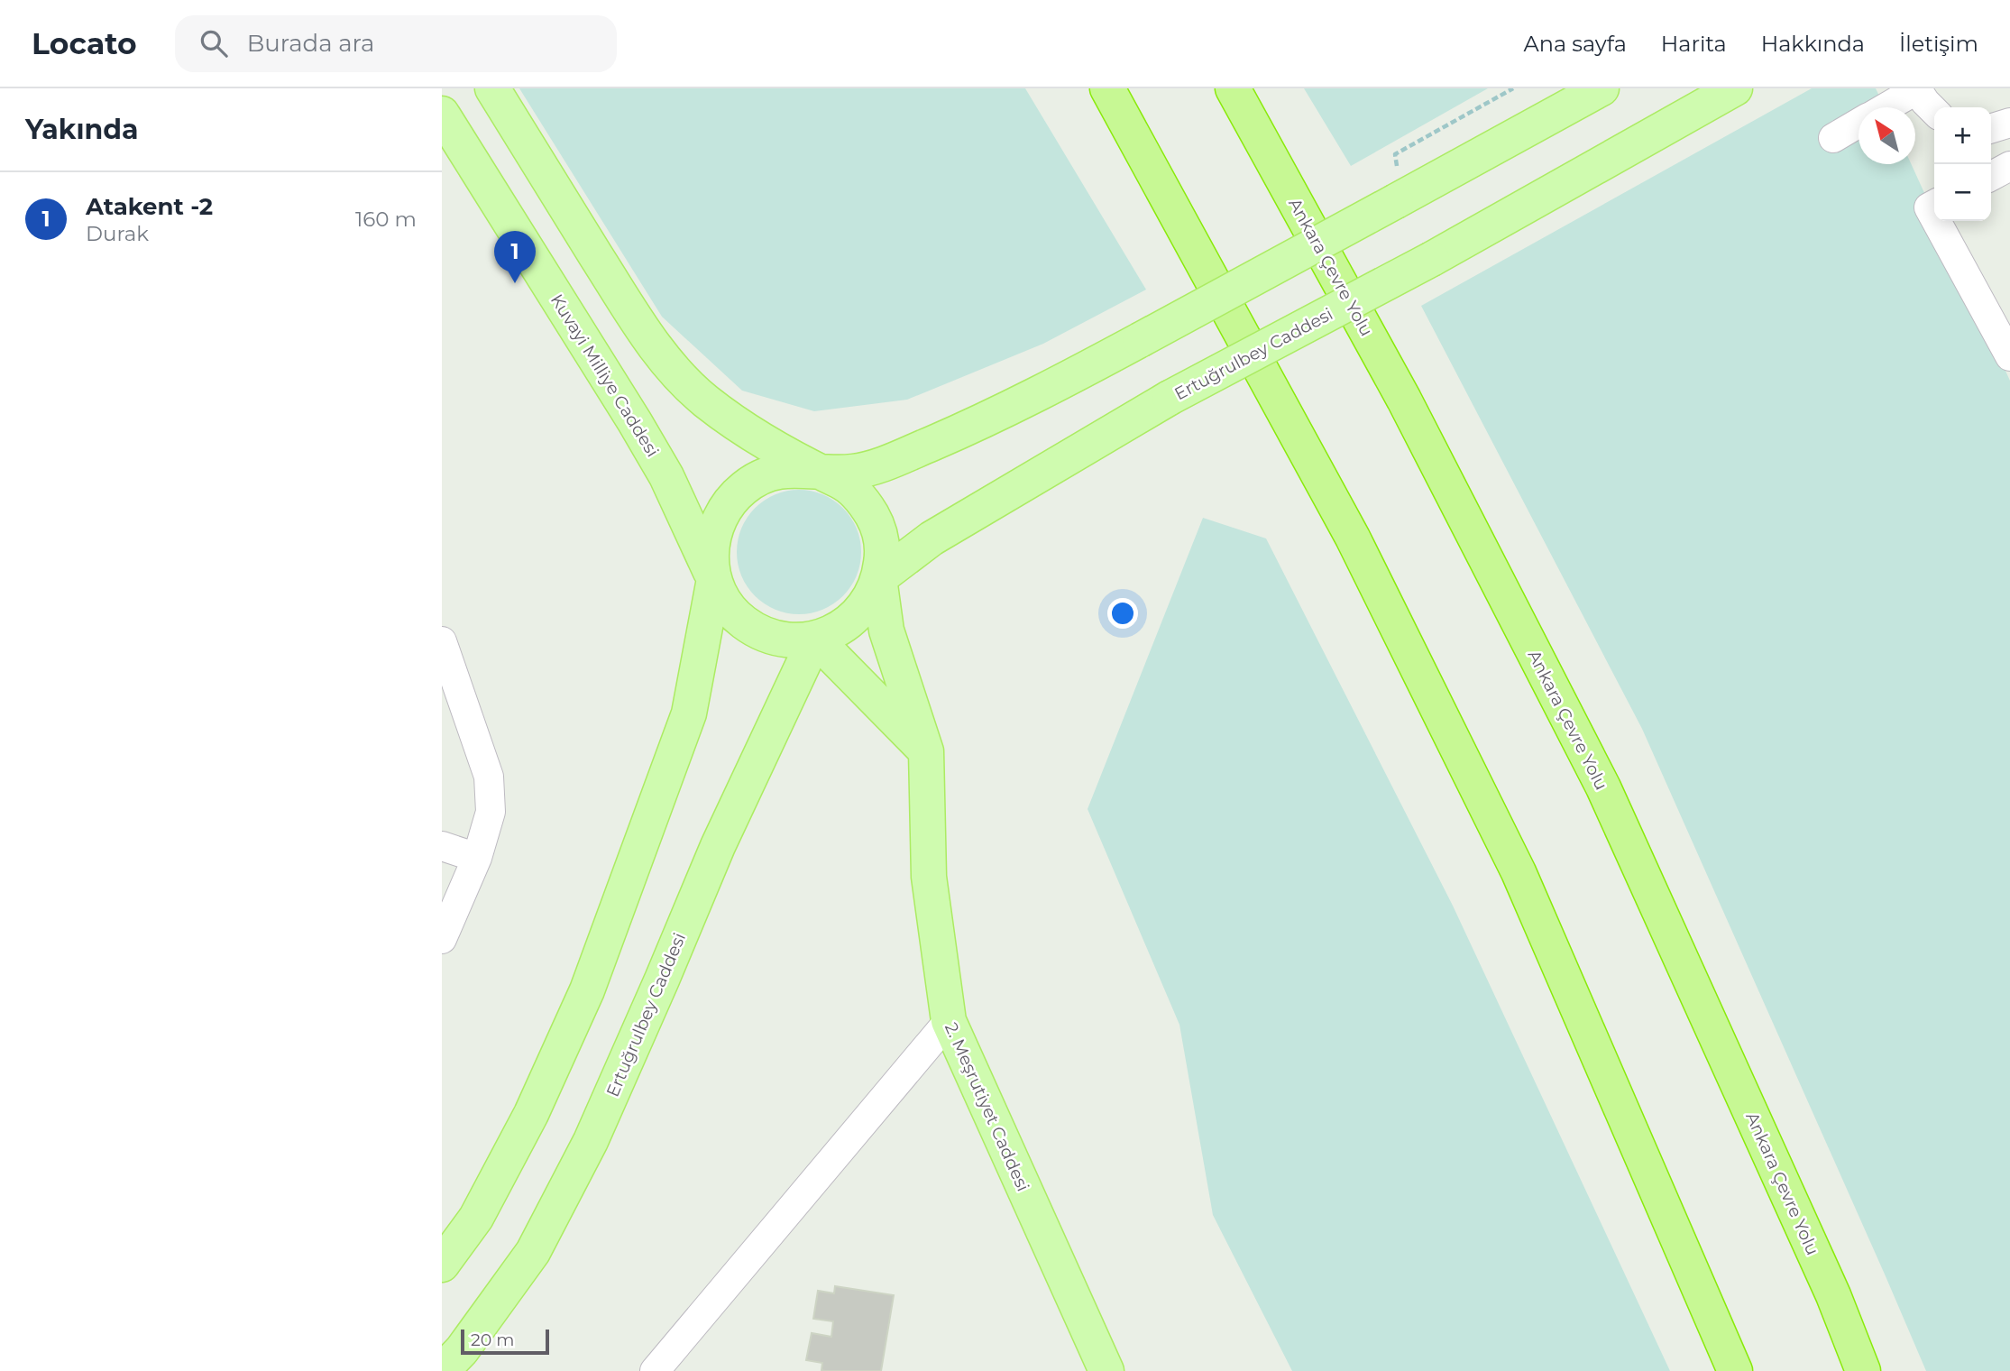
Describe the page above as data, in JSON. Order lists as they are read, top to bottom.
{
  "streets": {
    "highway": ["Ankara Çevre Yolu"],
    "main road": ["Ertuğrulbey Caddesi", "Kuvayi Milliye Caddesi", "2. Meşrutiyet Caddesi"]
  },
  "crossings": [
    ["Ertuğrulbey Caddesi", "Kuvayi Milliye Caddesi"],
    ["Ertuğrulbey Caddesi", "2. Meşrutiyet Caddesi"],
    ["Kuvayi Milliye Caddesi", "2. Meşrutiyet Caddesi"]
  ],
  "scale_bar": "20 m",
  "north": "top left",
  "page": {
    "header": "Locato",
    "search": "Burada ara",
    "nav": [
      "Ana sayfa",
      "Harita",
      "Hakkında",
      "İletişim"
    ],
    "heading": "Yakında",
    "map_buttons": ["+", "−"],
    "list": [
      {
        "mark": "1",
        "name": "Atakent -2",
        "note": "Durak",
        "value": "160 m"
      }
    ],
    "pins": "1",
    "scale": "20 m"
  }
}
